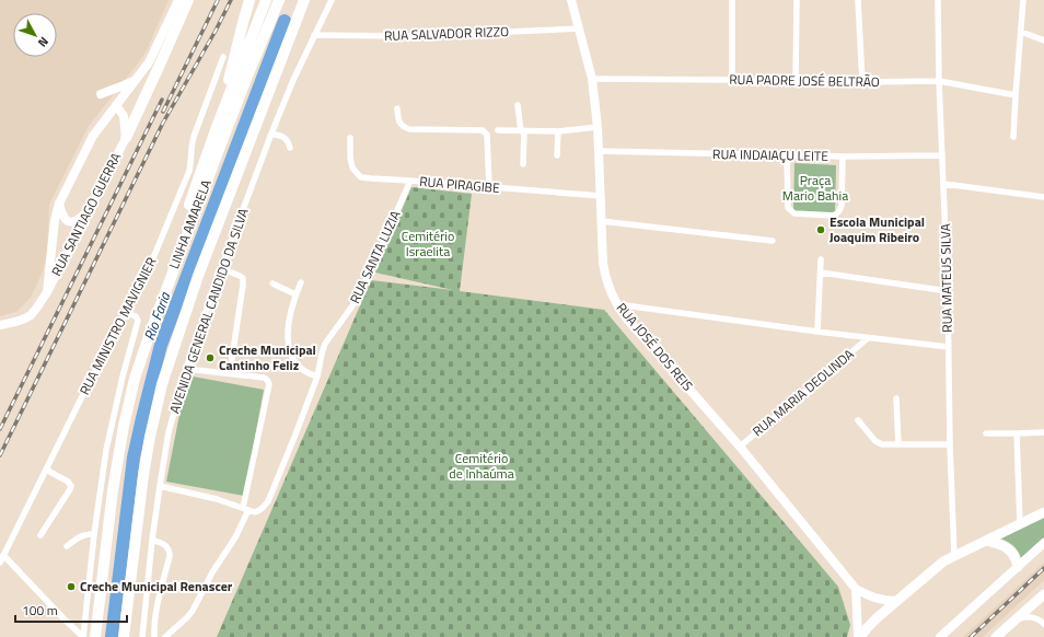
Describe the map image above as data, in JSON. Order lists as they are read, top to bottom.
{
  "streets": {
    "highway": ["LINHA AMARELA"],
    "street": [
      "RUA SALVADOR RIZZO",
      "RUA PADRE JOSÉ BELTRÃO",
      "RUA INDAIAÇU LEITE",
      "RUA PIRAGIBE",
      "RUA SANTIAGO GUERRA",
      "RUA SANTA LUZIA",
      "RUA MATEUS SILVA",
      "AVENIDA GENERAL CANDIDO DA SILVA",
      "RUA MINISTRO MAVIGNIER",
      "RUA JOSÉ DOS REIS",
      "RUA MARIA DEOLINDA"
    ]
  },
  "crossings": [
    ["RUA SALVADOR RIZZO", "AVENIDA GENERAL CANDIDO DA SILVA"],
    ["RUA SALVADOR RIZZO", "RUA JOSÉ DOS REIS"],
    ["RUA PADRE JOSÉ BELTRÃO", "RUA MATEUS SILVA"],
    ["RUA PADRE JOSÉ BELTRÃO", "RUA JOSÉ DOS REIS"],
    ["RUA INDAIAÇU LEITE", "RUA MATEUS SILVA"],
    ["RUA INDAIAÇU LEITE", "RUA JOSÉ DOS REIS"],
    ["RUA PIRAGIBE", "RUA SANTA LUZIA"],
    ["RUA PIRAGIBE", "RUA JOSÉ DOS REIS"],
    ["RUA JOSÉ DOS REIS", "RUA MARIA DEOLINDA"]
  ],
  "water": ["Rio Faria"],
  "parks": ["Praça Mario Bahia", "Cemitério Israelita", "Cemitério de Inhaúma"],
  "places": ["Escola Municipal Joaquim Ribeiro", "Creche Municipal Cantinho Feliz", "Creche Municipal Renascer"],
  "scale_bar": "100 m",
  "north": "bottom right"
}
